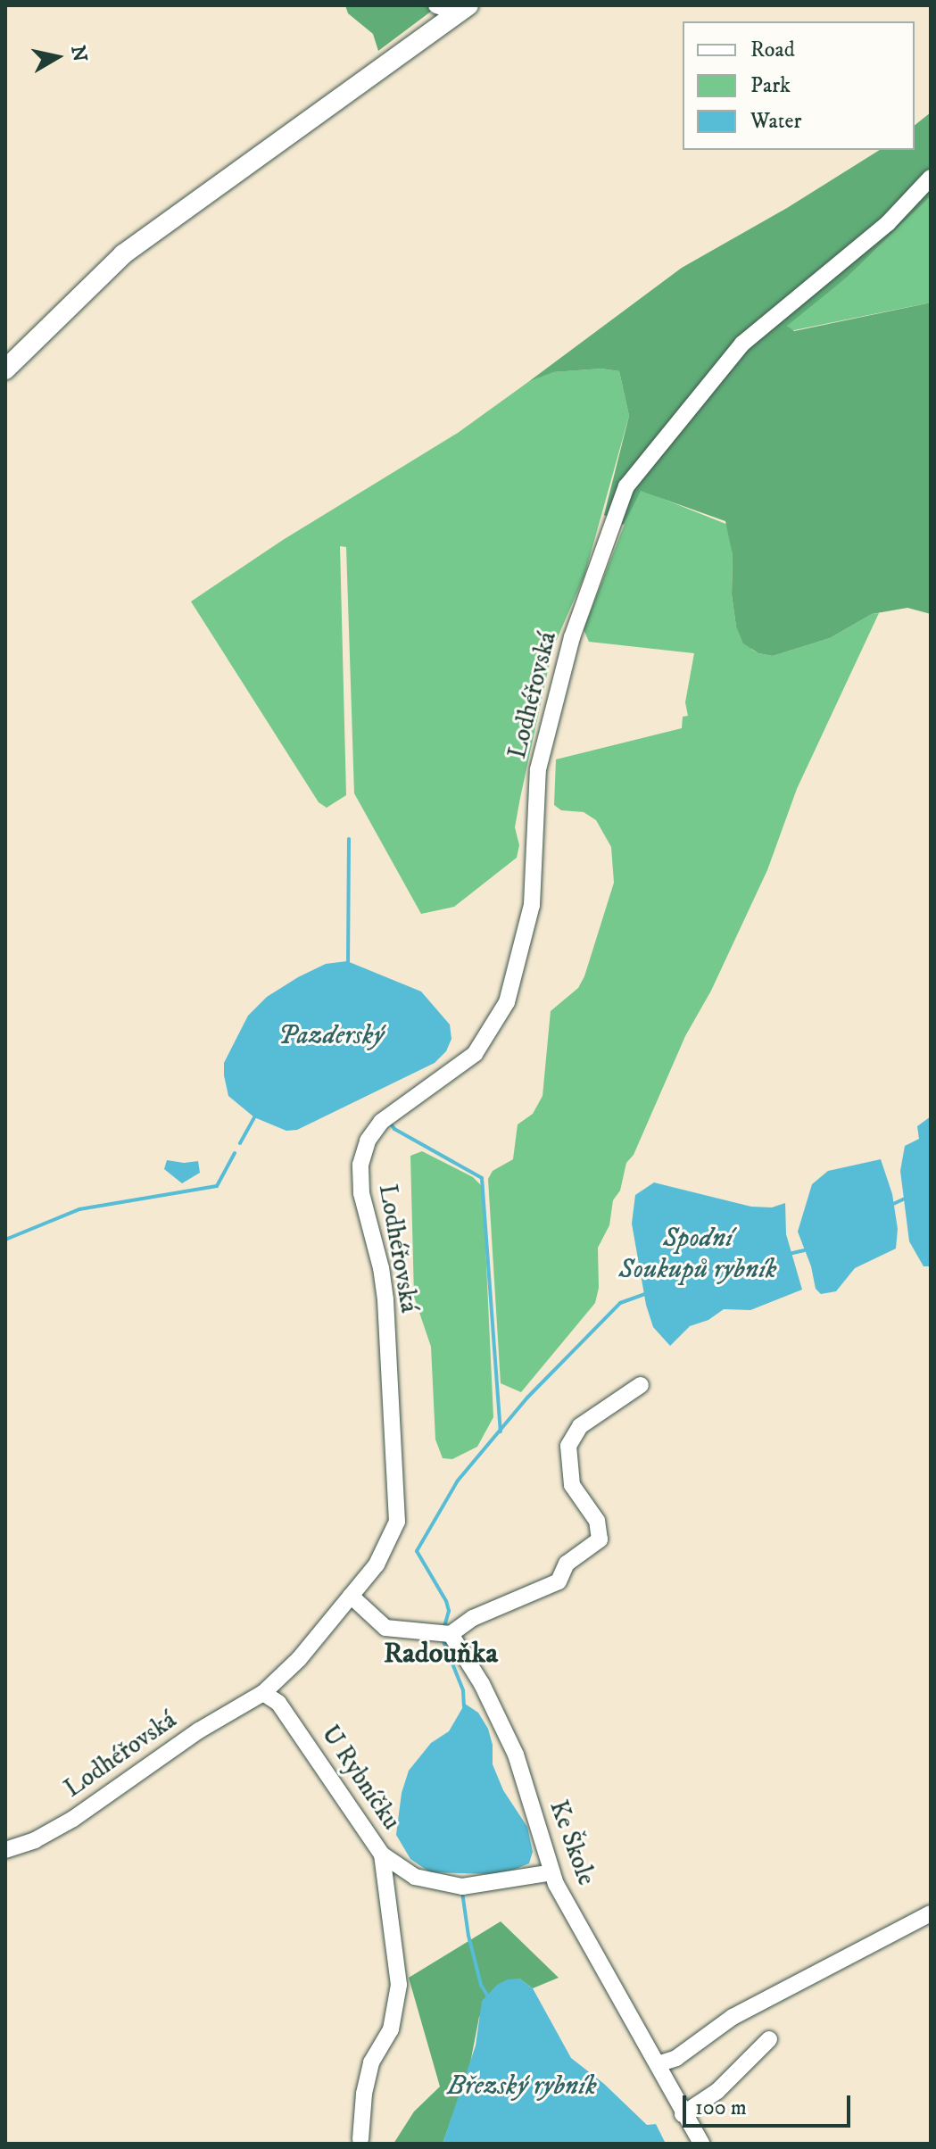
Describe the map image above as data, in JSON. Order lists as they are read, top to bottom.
{
  "streets": {
    "street": ["Lodhéřovská", "U Rybníčku", "Ke Škole"]
  },
  "crossings": [
    ["Lodhéřovská", "U Rybníčku"],
    ["U Rybníčku", "Ke Škole"]
  ],
  "districts": ["Radouňka"],
  "water": ["Pazderský", "Spodní Soukupů rybník", "Březský rybník"],
  "legend": ["Road", "Park", "Water"],
  "scale_bar": "100 m",
  "north": "right"
}
